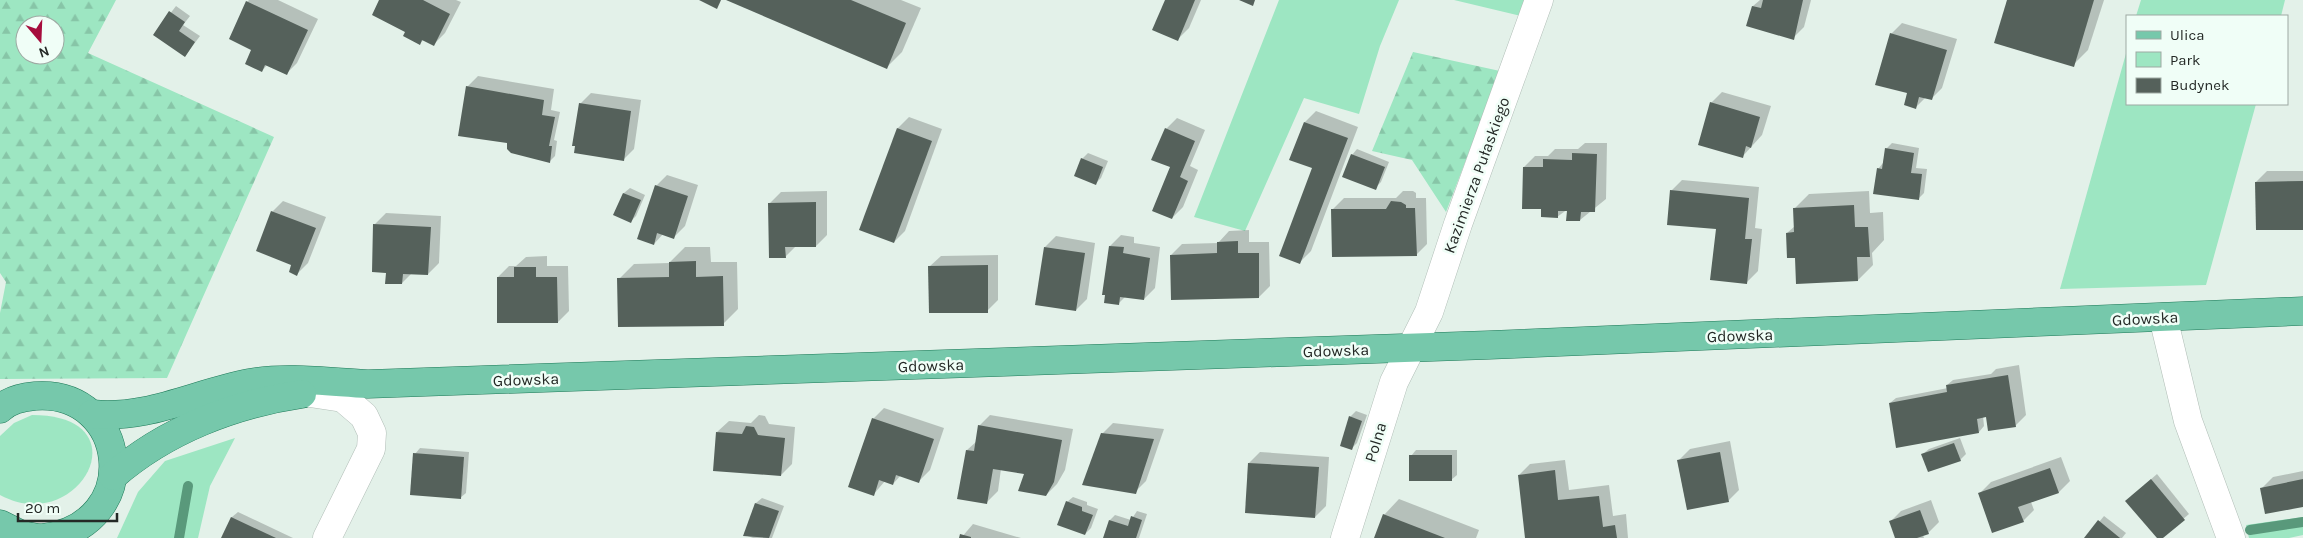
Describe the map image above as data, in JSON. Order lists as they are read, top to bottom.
{
  "streets": {
    "main road": ["Gdowska"],
    "street": ["Kazimierza Pułaskiego", "Polna"]
  },
  "crossings": [
    ["Kazimierza Pułaskiego", "Gdowska"],
    ["Kazimierza Pułaskiego", "Polna"],
    ["Gdowska", "Polna"]
  ],
  "legend": ["Ulica", "Park", "Budynek"],
  "scale_bar": "20 m",
  "north": "bottom"
}
